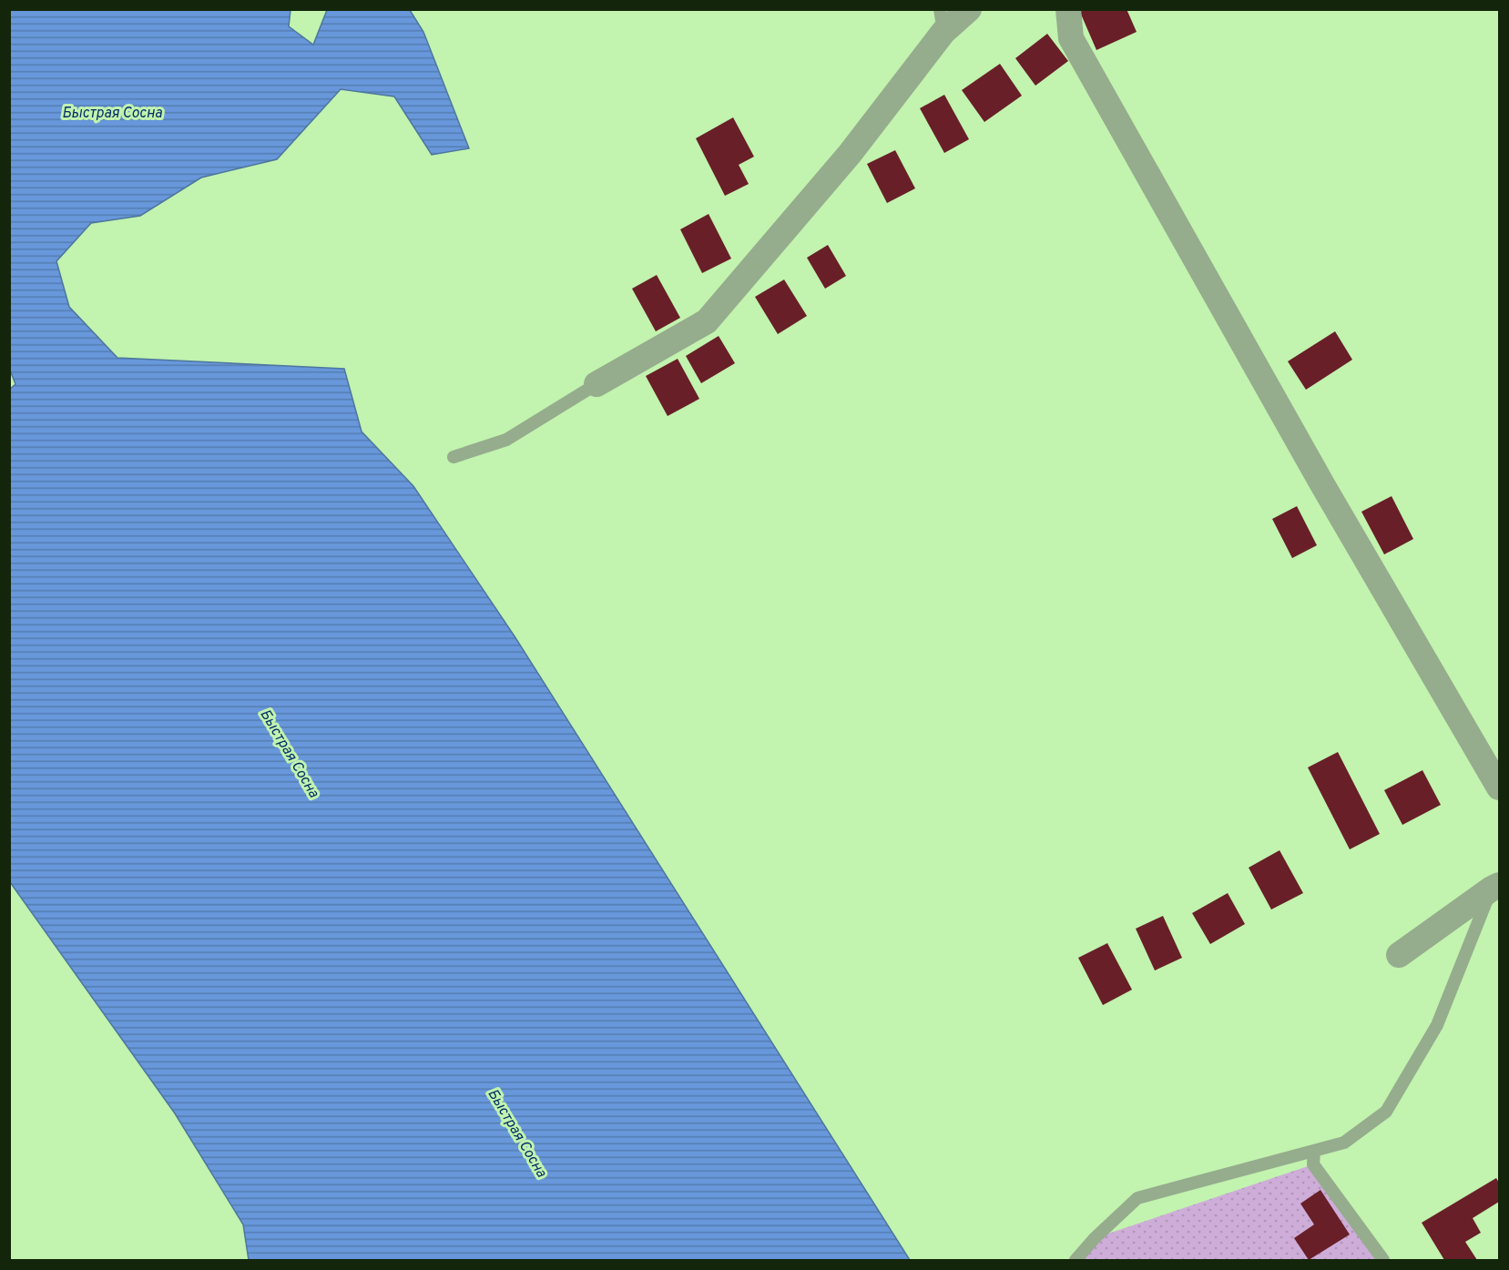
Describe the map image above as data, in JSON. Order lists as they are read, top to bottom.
{
  "water": ["Быстрая Сосна"]
}
